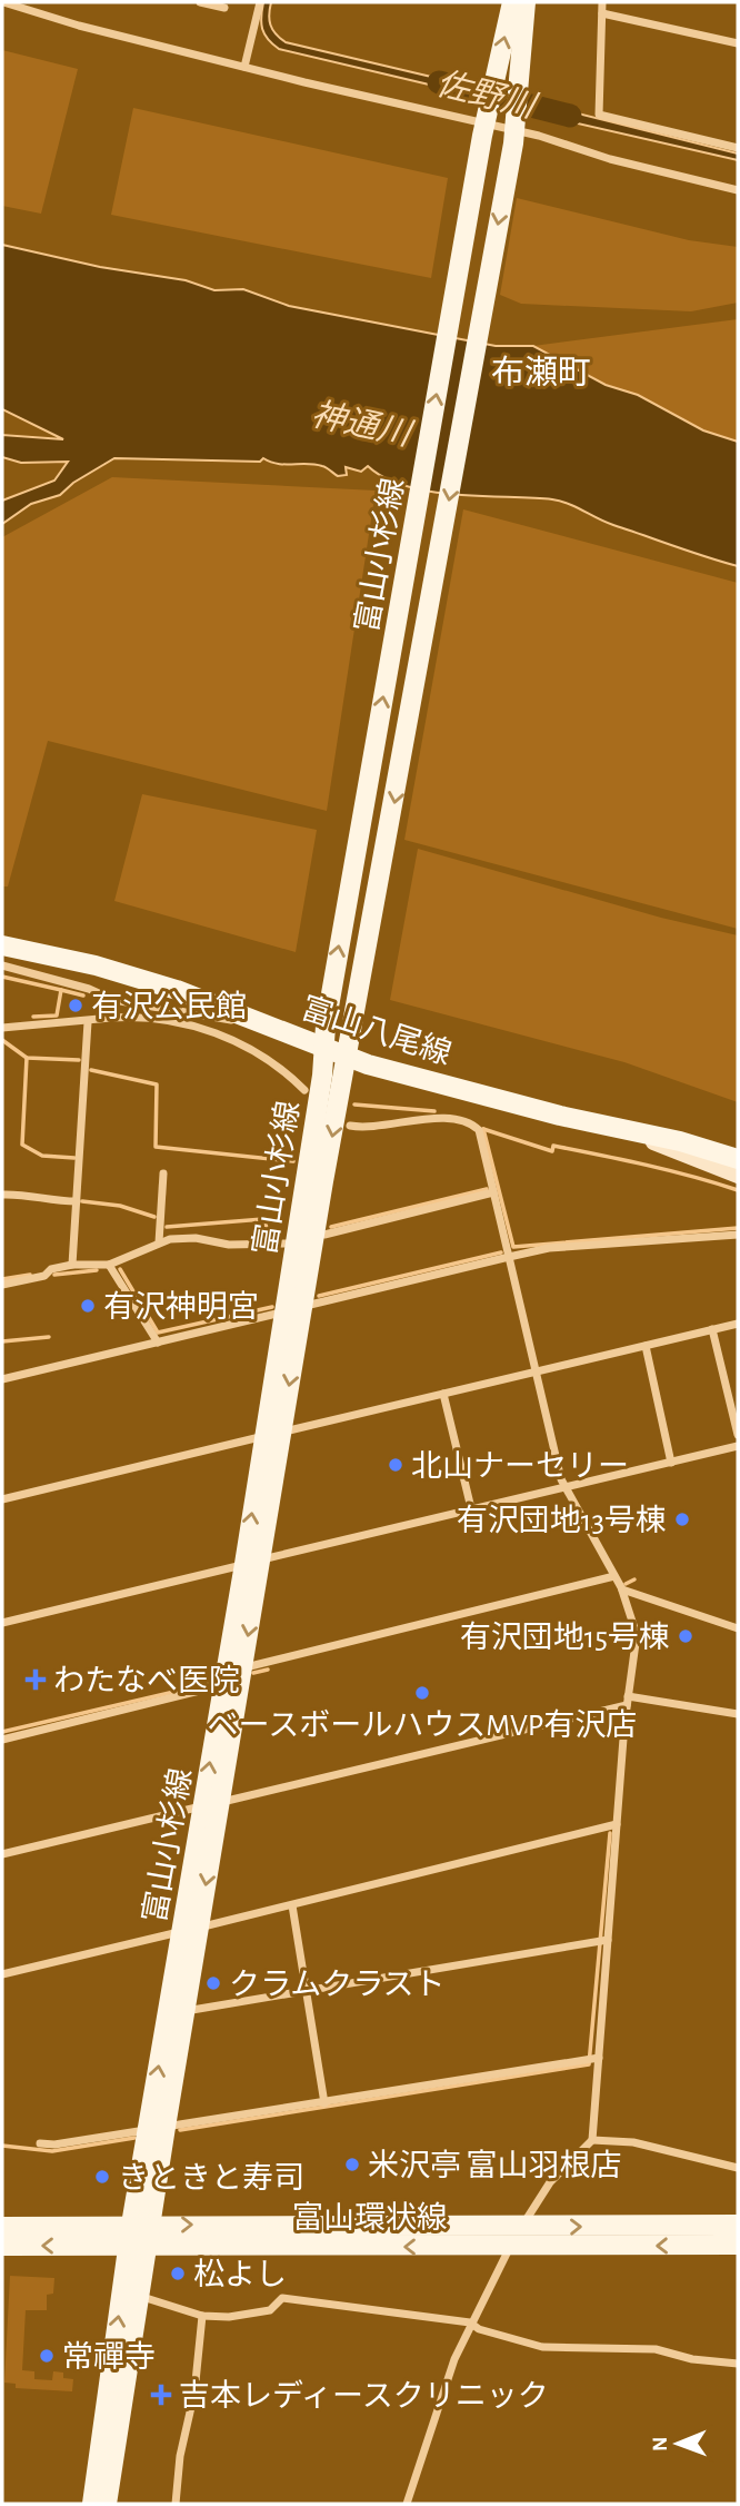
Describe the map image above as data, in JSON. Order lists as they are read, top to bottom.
{
  "streets": {
    "main road": ["富山小杉線", "富山八尾線", "富山環状線"]
  },
  "crossings": [
    ["富山小杉線", "富山八尾線"],
    ["富山小杉線", "富山環状線"]
  ],
  "districts": ["布瀬町"],
  "water": ["佐野川", "神通川"],
  "places": {
    "other": [
      "有沢公民館",
      "有沢神明宮",
      "北山ナーセリー",
      "有沢団地13号棟",
      "有沢団地15号棟",
      "ベースボールハウスMVP有沢店",
      "クラムクラスト",
      "米沢亭 富山羽根店",
      "きときと寿司",
      "松よし",
      "常禪寺"
    ],
    "health": ["わたなべ医院", "吉本レディースクリニック"]
  },
  "north": "left"
}
